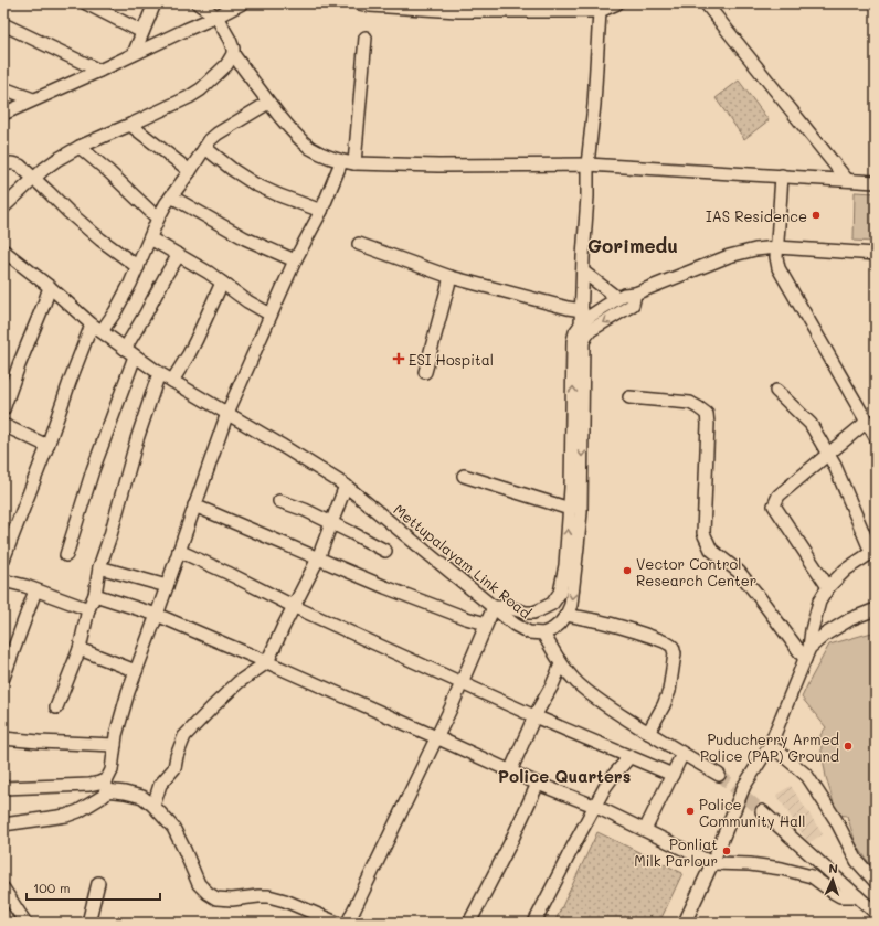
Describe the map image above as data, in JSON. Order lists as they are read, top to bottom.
{
  "streets": {
    "street": ["Mettupalayam Link Road"]
  },
  "districts": ["Gorimedu", "Police Quarters"],
  "places": {
    "other": [
      "IAS Residence",
      "Vector Control Research Center",
      "Puducherry Armed Police (PAP) Ground",
      "Police Community Hall",
      "Ponliat Milk Parlour"
    ],
    "health": ["ESI Hospital"]
  },
  "scale_bar": "100 m",
  "north": "top"
}
